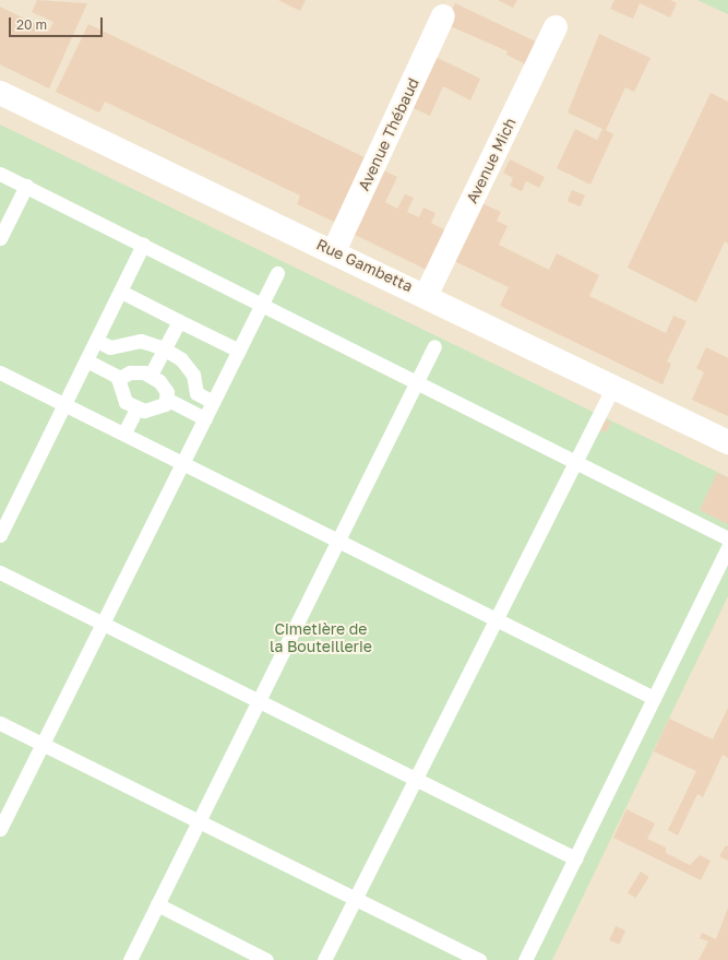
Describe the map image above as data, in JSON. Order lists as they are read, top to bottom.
{
  "streets": {
    "street": ["Avenue Thébaud", "Avenue Mich", "Rue Gambetta"]
  },
  "crossings": [
    ["Avenue Thébaud", "Rue Gambetta"],
    ["Avenue Mich", "Rue Gambetta"]
  ],
  "parks": ["Cimetière de la Bouteillerie"],
  "scale_bar": "20 m"
}
